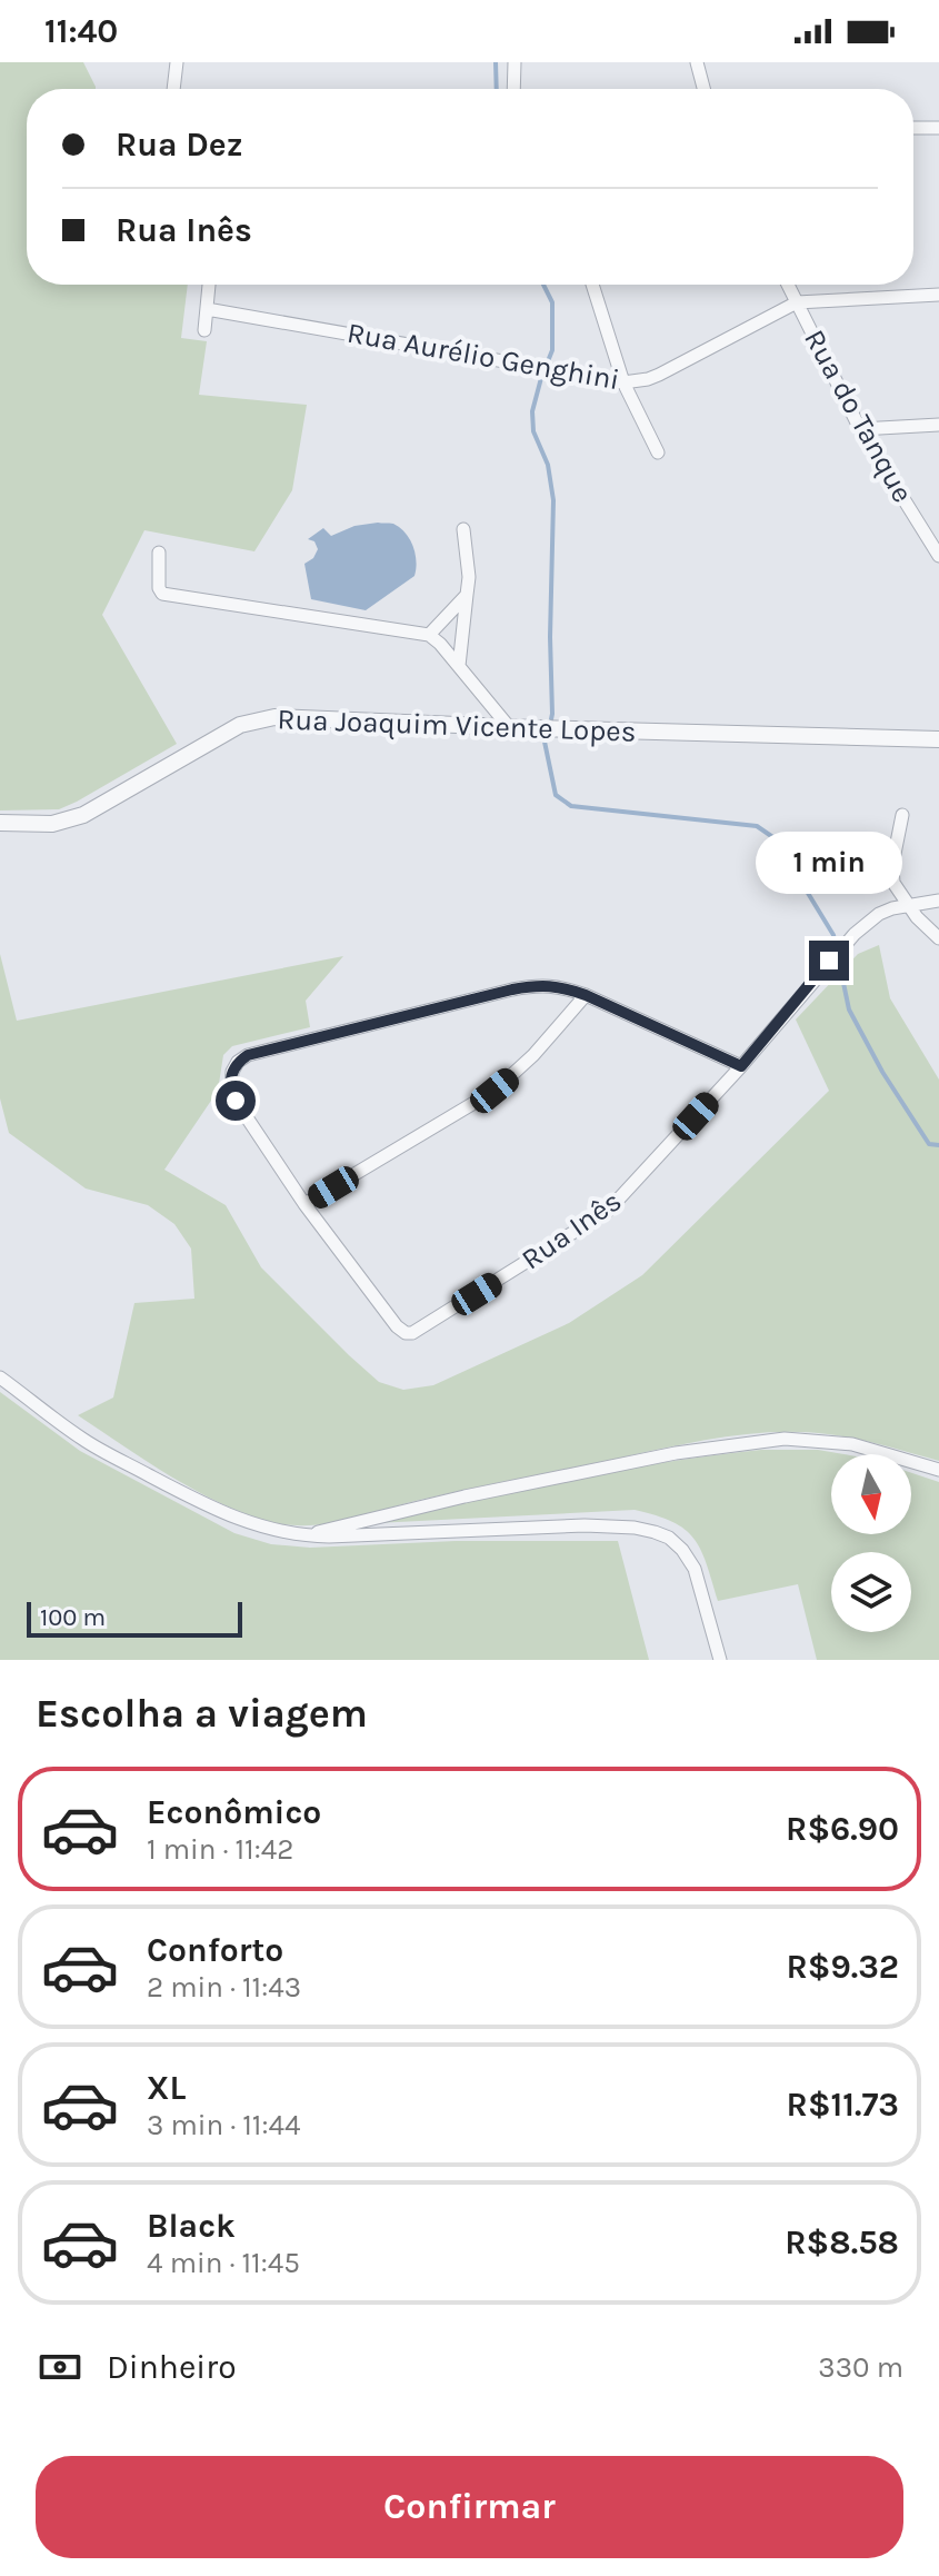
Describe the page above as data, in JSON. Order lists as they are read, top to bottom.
{
  "streets": {
    "street": [
      "Rua Aurélio Genghini",
      "Rua do Tanque",
      "Rua Joaquim Vicente Lopes",
      "Rua Inês"
    ]
  },
  "crossings": [
    ["Rua Aurélio Genghini", "Rua do Tanque"]
  ],
  "scale_bar": "100 m",
  "north": "bottom",
  "page": {
    "status": "11:40",
    "banner": ["Rua Dez", "Rua Inês"],
    "bubble": "1 min",
    "scale": "100 m",
    "heading": "Escolha a viagem",
    "list": [
      {
        "name": "Econômico",
        "note": "1 min · 11:42",
        "value": "R$6.90"
      },
      {
        "name": "Conforto",
        "note": "2 min · 11:43",
        "value": "R$9.32"
      },
      {
        "name": "XL",
        "note": "3 min · 11:44",
        "value": "R$11.73"
      },
      {
        "name": "Black",
        "note": "4 min · 11:45",
        "value": "R$8.58"
      }
    ],
    "pay": ["Dinheiro", "330 m"],
    "buttons": "Confirmar"
  }
}
